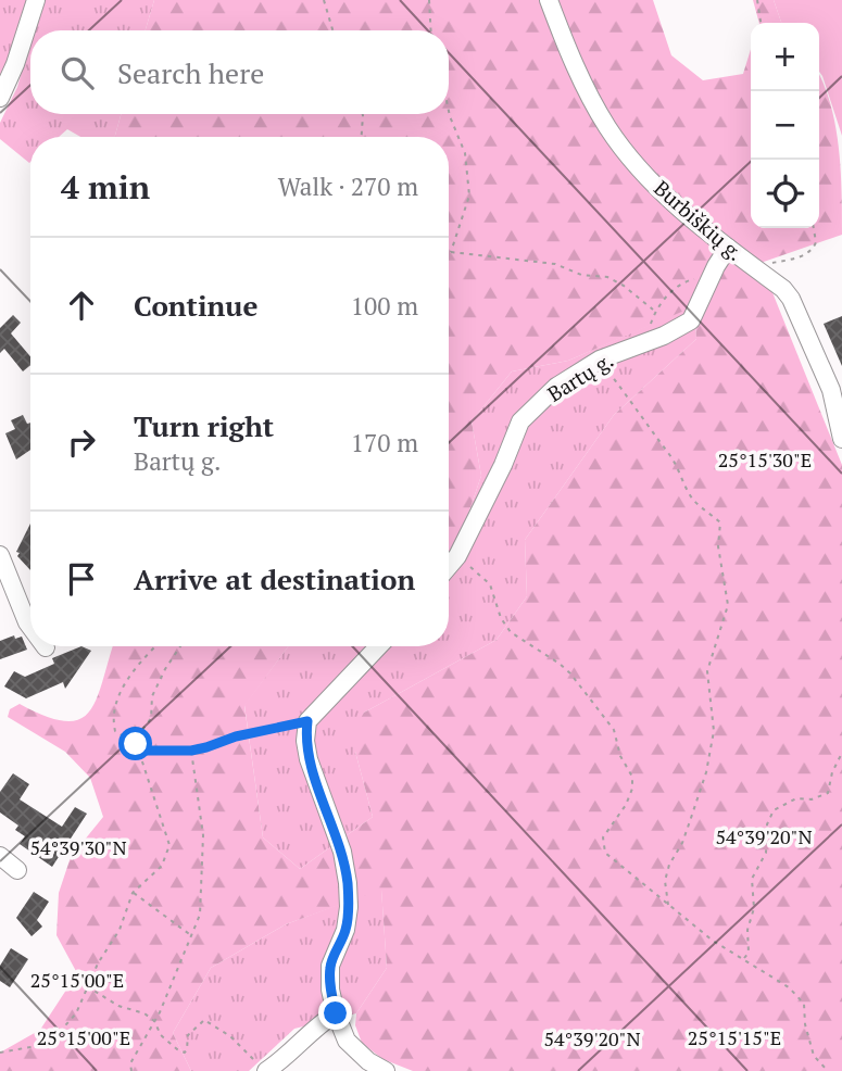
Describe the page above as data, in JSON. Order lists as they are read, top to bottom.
{
  "streets": {
    "street": ["Burbiškių g.", "Bartų g."]
  },
  "crossings": [
    ["Burbiškių g.", "Bartų g."]
  ],
  "page": {
    "map_buttons": ["+", "−"],
    "search": "Search here",
    "heading": ["4 min", "Walk · 270 m"],
    "list": [
      ["Continue", "100 m"],
      ["Turn right", "Bartų g.", "170 m"],
      "Arrive at destination"
    ]
  },
  "coordinates": [
    "25°15'30\"E",
    "54°39'20\"N",
    "54°39'30\"N",
    "25°15'00\"E",
    "25°15'15\"E"
  ]
}
